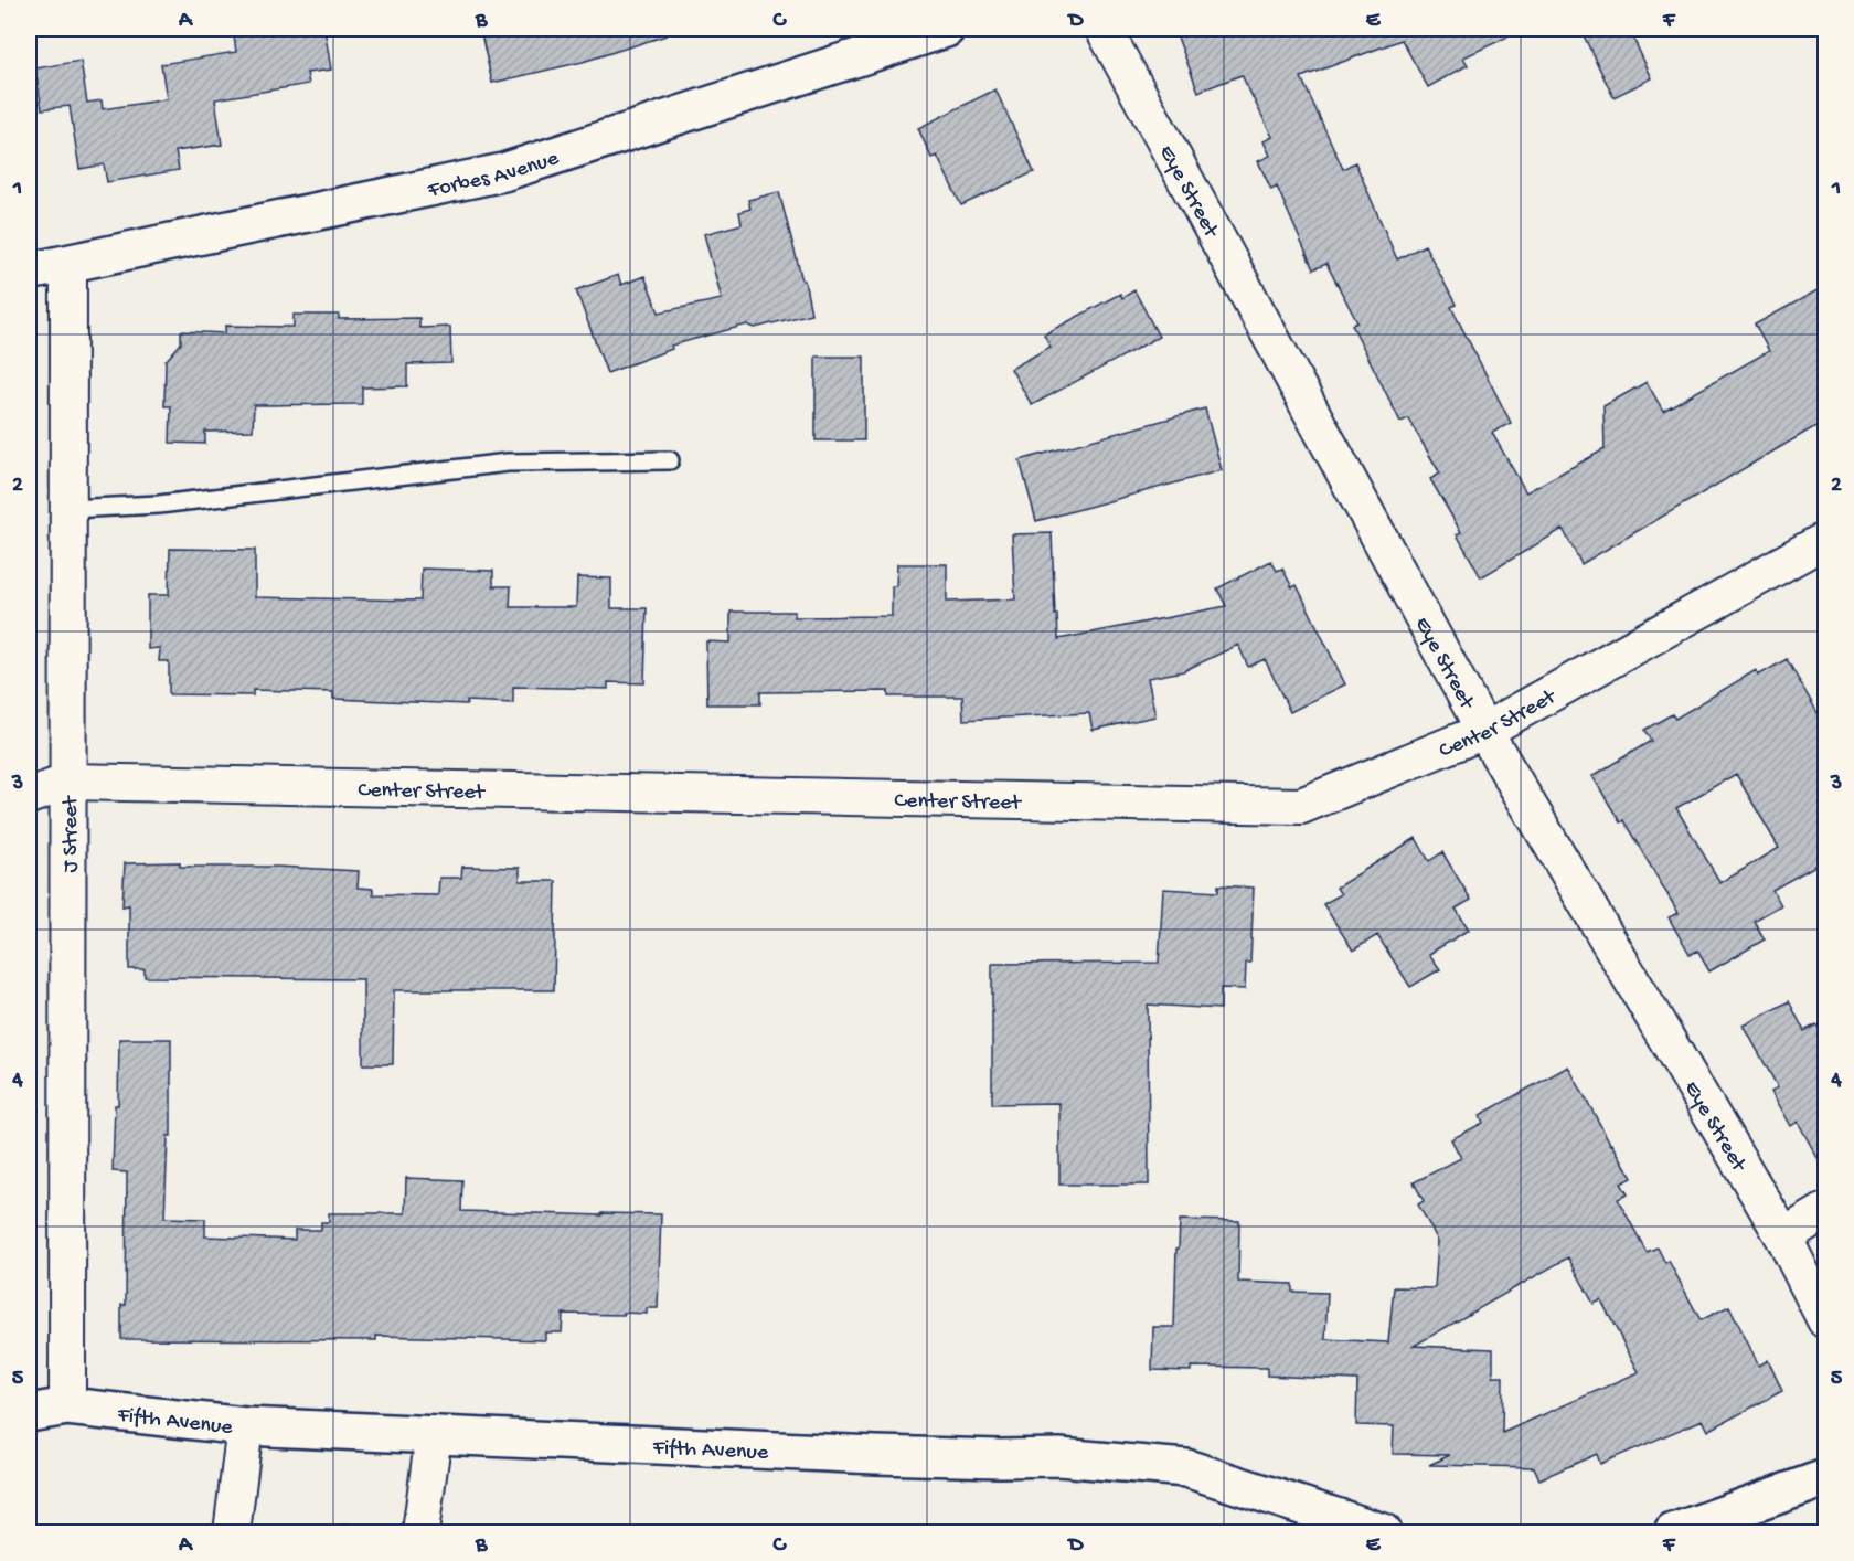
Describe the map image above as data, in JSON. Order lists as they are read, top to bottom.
{
  "streets": {
    "street": [
      "Forbes Avenue",
      "Eye Street",
      "Center Street",
      "J Street",
      "Fifth Avenue"
    ]
  },
  "crossings": [
    ["Forbes Avenue", "J Street"],
    ["Eye Street", "Center Street"],
    ["Center Street", "J Street"],
    ["J Street", "Fifth Avenue"]
  ],
  "grid": {
    "columns": [
      "A",
      "B",
      "C",
      "D",
      "E",
      "F"
    ],
    "rows": [
      "1",
      "2",
      "3",
      "4",
      "5"
    ]
  }
}
